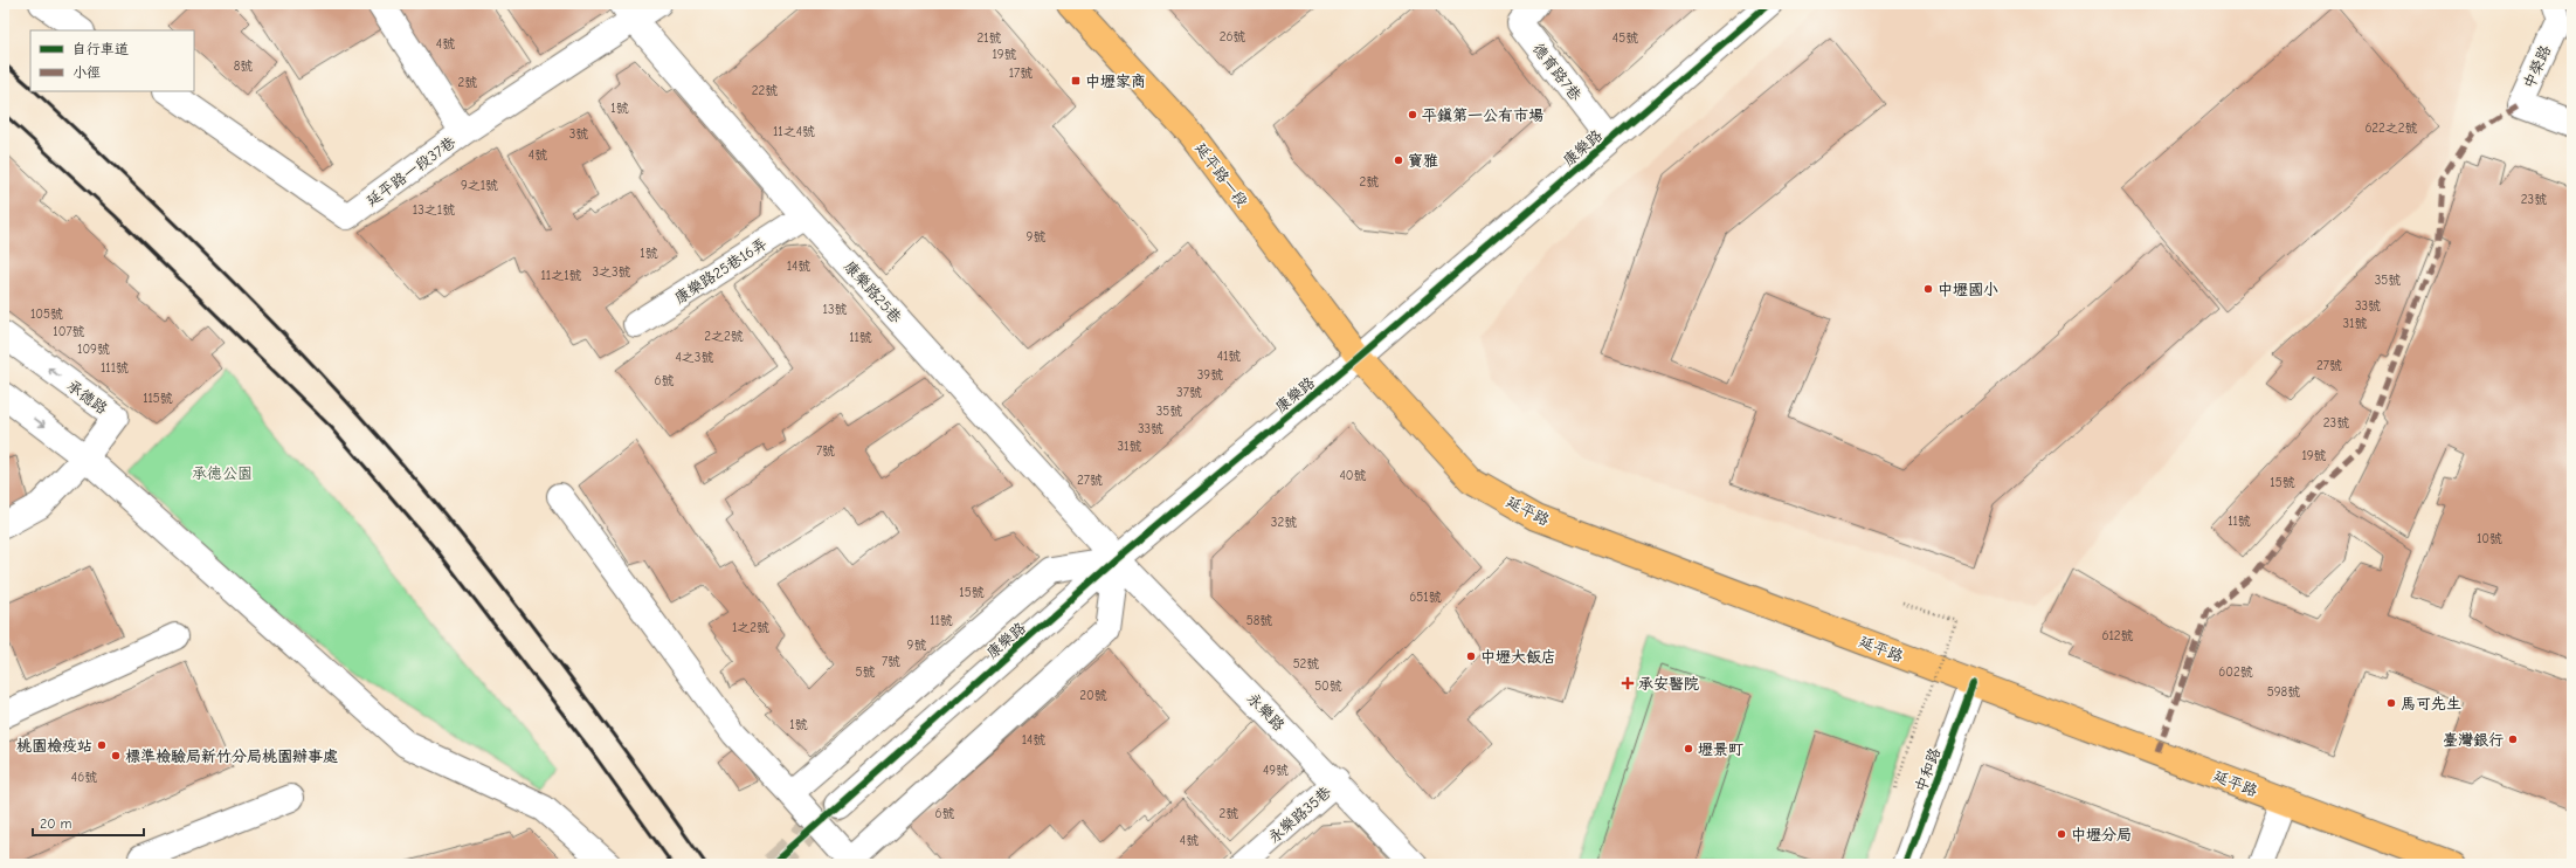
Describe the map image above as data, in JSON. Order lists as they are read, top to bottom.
{
  "streets": {
    "main road": ["延平路一段", "延平路"],
    "street": [
      "中榮路",
      "德育路7巷",
      "康樂路",
      "延平路一段37巷",
      "康樂路25巷16弄",
      "康樂路25巷",
      "承德路",
      "永樂路",
      "中和路",
      "永樂路35巷"
    ]
  },
  "crossings": [
    ["德育路7巷", "康樂路"],
    ["康樂路", "延平路一段"],
    ["康樂路", "康樂路25巷"],
    ["康樂路", "延平路"],
    ["康樂路", "永樂路"],
    ["延平路一段37巷", "康樂路25巷"],
    ["延平路一段", "延平路"],
    ["康樂路25巷16弄", "康樂路25巷"],
    ["康樂路25巷", "永樂路"],
    ["延平路", "中和路"],
    ["永樂路", "永樂路35巷"]
  ],
  "parks": ["承德公園"],
  "places": {
    "transit": ["中壢家商"],
    "other": [
      "平鎮第一公有市場",
      "寶雅",
      "中壢國小",
      "中壢大飯店",
      "馬可先生",
      "臺灣銀行",
      "桃園檢疫站",
      "壢景町",
      "標準檢驗局新竹分局桃園辦事處",
      "中壢分局"
    ],
    "health": ["承安醫院"]
  },
  "house_numbers": [
    "26號",
    "21號",
    "45號",
    "4號",
    "19號",
    "8號",
    "17號",
    "2號",
    "22號",
    "1號",
    "622之2號",
    "11之4號",
    "3號",
    "4號",
    "2號",
    "9之1號",
    "23號",
    "13之1號",
    "9號",
    "1號",
    "14號",
    "3之3號",
    "11之1號",
    "35號",
    "33號",
    "13號",
    "105號",
    "31號",
    "107號",
    "2之2號",
    "11號",
    "109號",
    "41號",
    "4之3號",
    "27號",
    "111號",
    "39號",
    "6號",
    "37號",
    "115號",
    "35號",
    "23號",
    "33號",
    "31號",
    "7號",
    "19號",
    "40號",
    "27號",
    "15號",
    "11號",
    "32號",
    "10號",
    "15號",
    "651號",
    "11號",
    "58號",
    "1之2號",
    "612號",
    "9號",
    "7號",
    "52號",
    "5號",
    "602號",
    "50號",
    "598號",
    "20號",
    "1號",
    "14號",
    "49號",
    "46號",
    "6號",
    "2號",
    "4號"
  ],
  "legend": ["自行車道", "小徑"],
  "scale_bar": "20 m"
}
